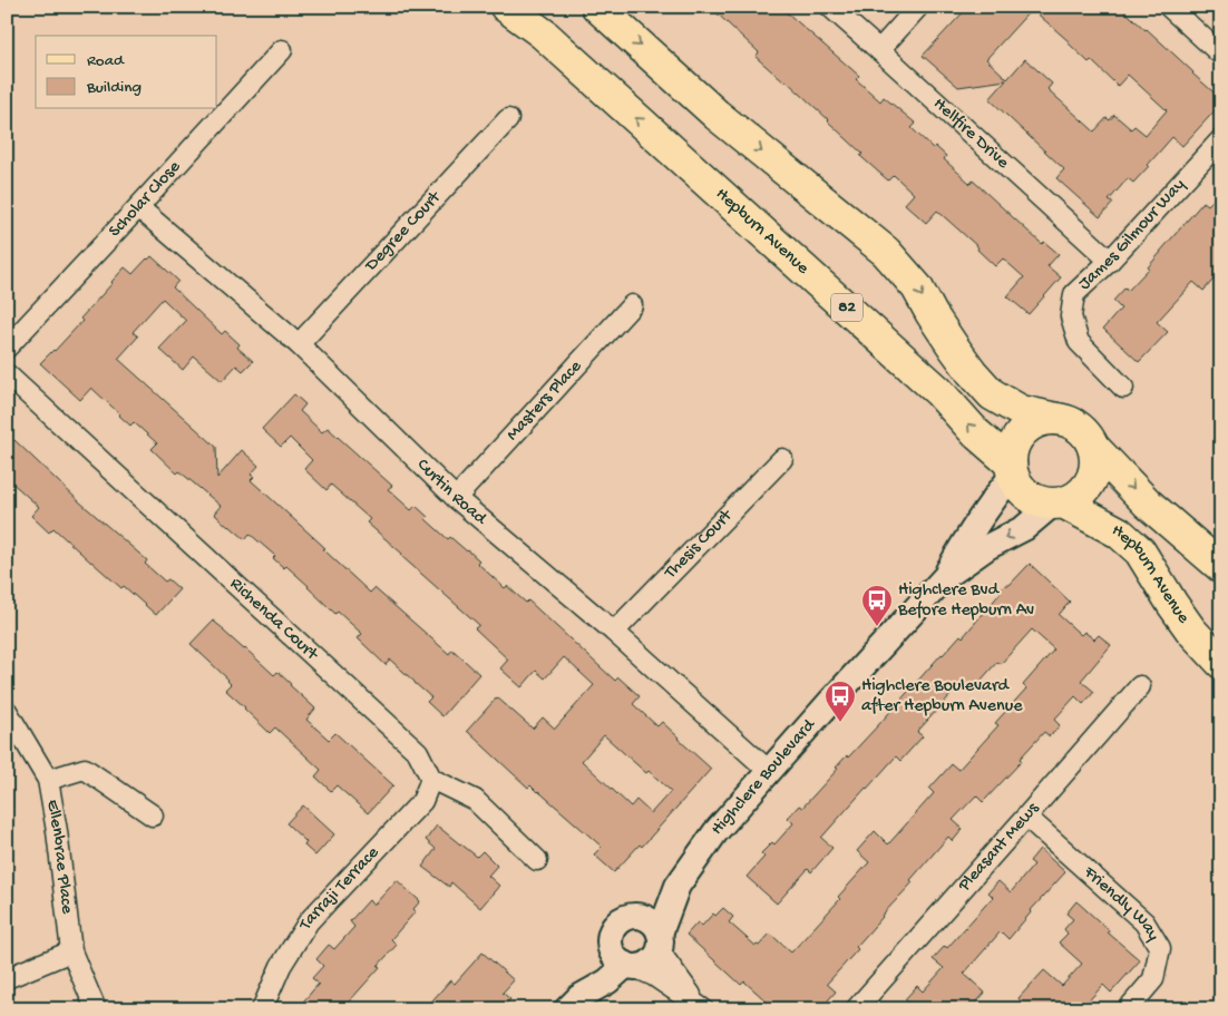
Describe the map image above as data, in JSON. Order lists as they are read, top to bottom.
{
  "streets": {
    "main road": ["Hepburn Avenue", "82"],
    "street": [
      "Hellfire Drive",
      "Scholar Close",
      "Degree Court",
      "James Gilmour Way",
      "Masters Place",
      "Curtin Road",
      "Thesis Court",
      "Richenda Court",
      "Highclere Boulevard",
      "Pleasant Mews",
      "Ellenbrae Place",
      "Tarraji Terrace",
      "Friendly Way"
    ]
  },
  "crossings": [
    ["Hellfire Drive", "James Gilmour Way"],
    ["Scholar Close", "Curtin Road"],
    ["Degree Court", "Curtin Road"],
    ["Hepburn Avenue", "Highclere Boulevard"],
    ["Masters Place", "Curtin Road"],
    ["Curtin Road", "Thesis Court"],
    ["Curtin Road", "Highclere Boulevard"],
    ["Richenda Court", "Tarraji Terrace"],
    ["Pleasant Mews", "Friendly Way"]
  ],
  "places": {
    "bus stop": ["Highclere Bvd Before Hepburn Av", "Highclere Boulevard after Hepburn Avenue"]
  },
  "legend": ["Road", "Building"]
}
